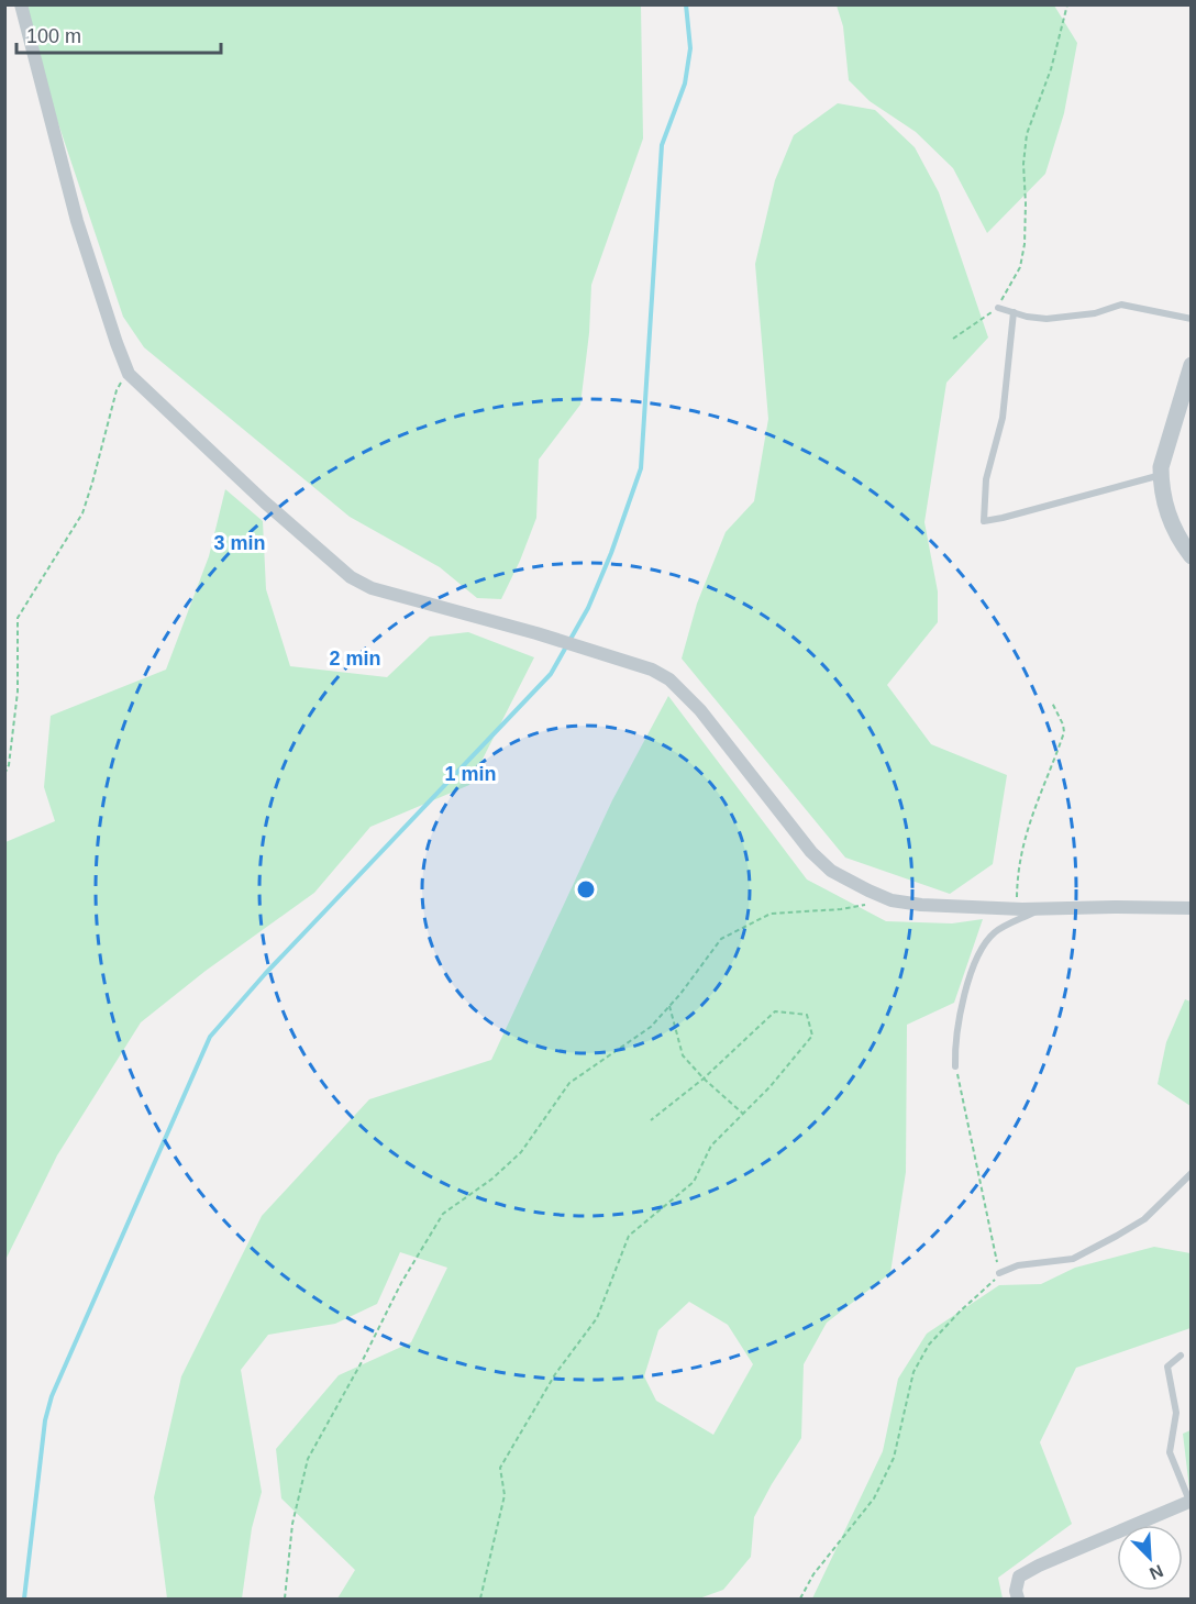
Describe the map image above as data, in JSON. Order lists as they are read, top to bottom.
{
  "scale_bar": "100 m",
  "north": "bottom right",
  "rings": ["3 min", "2 min", "1 min"]
}
